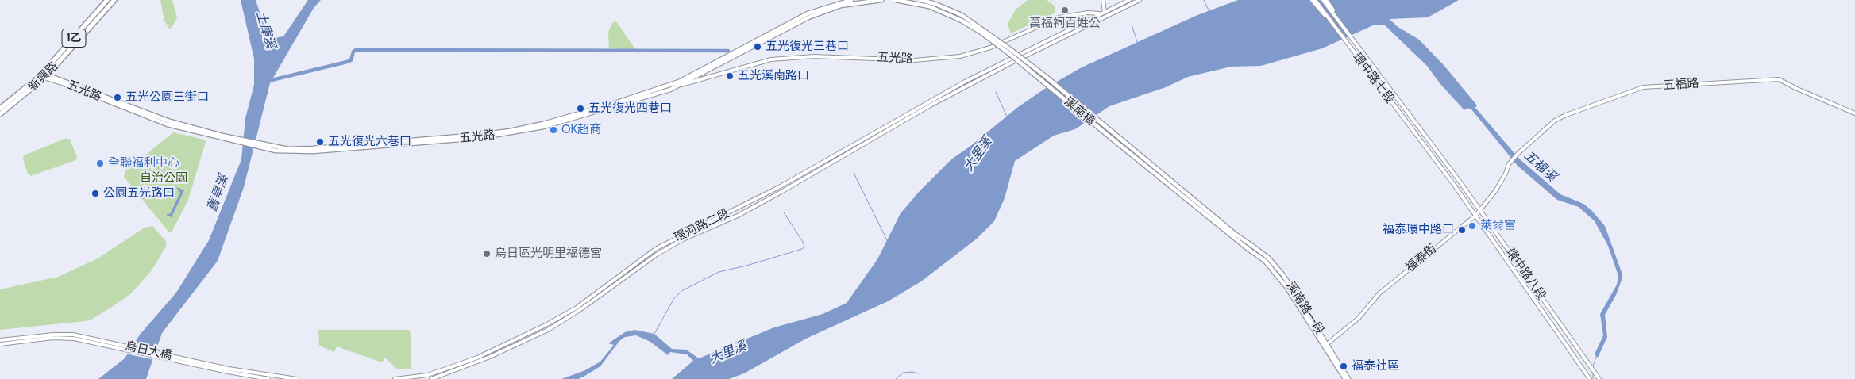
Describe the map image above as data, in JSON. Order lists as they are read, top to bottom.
{
  "streets": {
    "main road": [
      "1乙",
      "五光路",
      "新興路",
      "溪南橋",
      "溪南路一段"
    ],
    "street": [
      "環中路七段",
      "五福路",
      "環河路二段",
      "福泰街",
      "環中路八段",
      "烏日大橋"
    ]
  },
  "crossings": [
    ["五光路", "新興路"],
    ["五光路", "環河路二段"],
    ["環中路七段", "環中路八段"],
    ["五福路", "福泰街"],
    ["溪南橋", "溪南路一段"],
    ["福泰街", "環中路八段"],
    ["福泰街", "溪南路一段"]
  ],
  "water": [
    "土庫溪",
    "大里溪",
    "五福溪",
    "舊旱溪"
  ],
  "parks": ["自治公園"],
  "places": [
    "萬福祠百姓公",
    "五光復光三巷口",
    "五光溪南路口",
    "五光公園三街口",
    "五光復光四巷口",
    "OK超商",
    "五光復光六巷口",
    "全聯福利中心",
    "公園五光路口",
    "萊爾富",
    "福泰環中路口",
    "烏日區光明里福德宮",
    "福泰社區"
  ]
}
